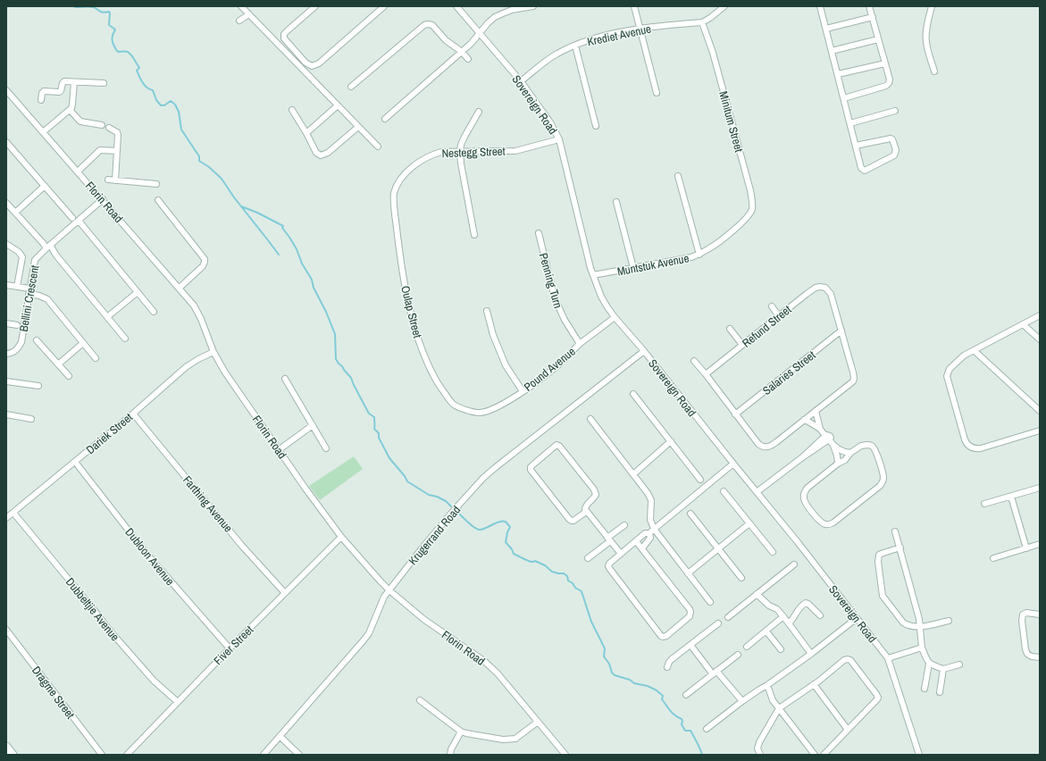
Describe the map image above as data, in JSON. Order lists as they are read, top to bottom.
{
  "streets": {
    "street": [
      "Krediet Avenue",
      "Sovereign Road",
      "Minitum Street",
      "Nestegg Street",
      "Florin Road",
      "Muntstuk Avenue",
      "Penning Turn",
      "Bellini Crescent",
      "Oulap Street",
      "Refund Street",
      "Pound Avenue",
      "Salaries Street",
      "Dariek Street",
      "Farthing Avenue",
      "Krugerrand Road",
      "Dubloon Avenue",
      "Dubbeltjie Avenue",
      "Fiver Street",
      "Dragme Street"
    ]
  },
  "crossings": [
    ["Krediet Avenue", "Sovereign Road"],
    ["Krediet Avenue", "Minitum Street"],
    ["Sovereign Road", "Nestegg Street"],
    ["Sovereign Road", "Muntstuk Avenue"],
    ["Sovereign Road", "Pound Avenue"],
    ["Sovereign Road", "Krugerrand Road"],
    ["Minitum Street", "Muntstuk Avenue"],
    ["Nestegg Street", "Oulap Street"],
    ["Florin Road", "Bellini Crescent"],
    ["Florin Road", "Dariek Street"],
    ["Florin Road", "Krugerrand Road"],
    ["Florin Road", "Fiver Street"],
    ["Penning Turn", "Pound Avenue"],
    ["Oulap Street", "Pound Avenue"],
    ["Refund Street", "Salaries Street"],
    ["Dariek Street", "Farthing Avenue"],
    ["Dariek Street", "Dubloon Avenue"],
    ["Dariek Street", "Dubbeltjie Avenue"],
    ["Farthing Avenue", "Fiver Street"],
    ["Dubloon Avenue", "Fiver Street"],
    ["Dubbeltjie Avenue", "Fiver Street"]
  ]
}
